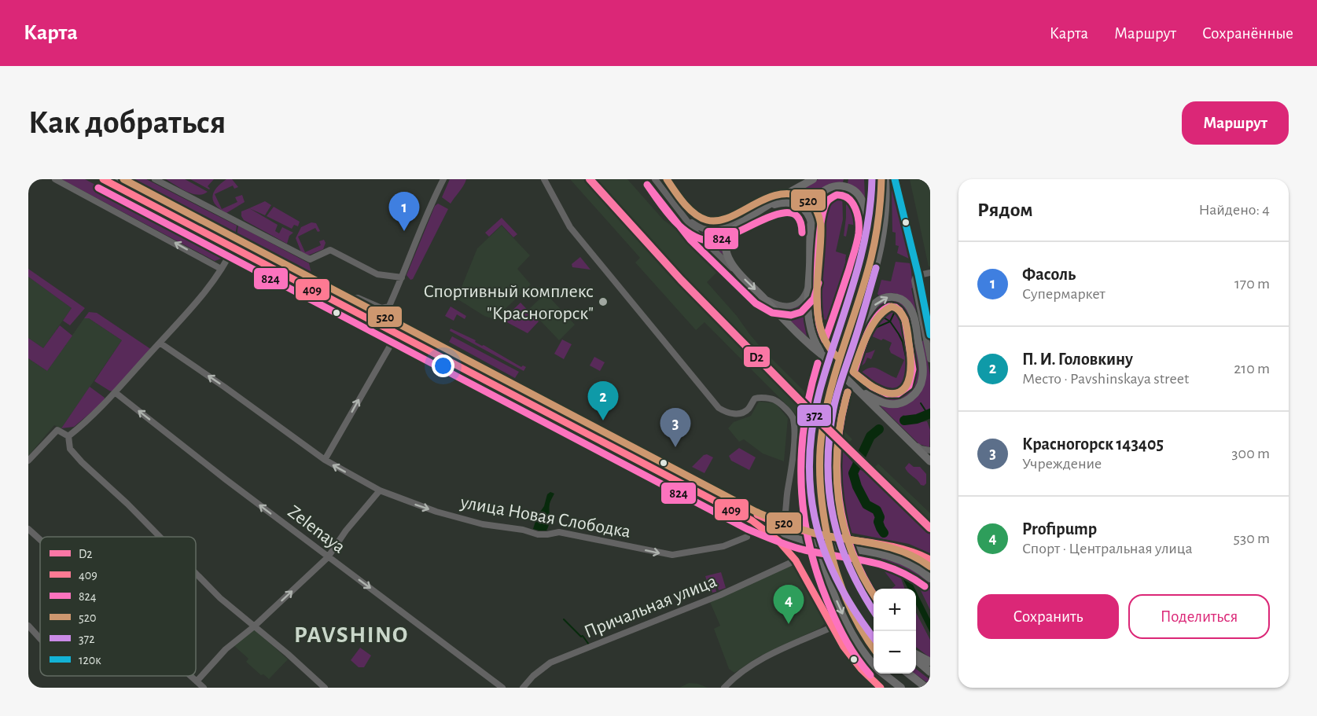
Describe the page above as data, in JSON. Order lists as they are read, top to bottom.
{
  "streets": {
    "street": ["улица Новая Слободка", "Zelenaya", "Причальная улица"]
  },
  "districts": ["PAVSHINO"],
  "places": ["Спортивный комплекс \"Красногорск\""],
  "lines": [
    "transit line D2",
    "transit line 409",
    "transit line 520",
    "transit line 372",
    "transit line 120к",
    "transit line 824"
  ],
  "legend": [
    "D2",
    "409",
    "824",
    "520",
    "372",
    "120к"
  ],
  "page": {
    "header": "Карта",
    "nav": ["Карта", "Маршрут", "Сохранённые"],
    "buttons": [
      "Маршрут",
      ["Сохранить", "Поделиться"]
    ],
    "title": "Как добраться",
    "heading": ["Рядом", "Найдено: 4"],
    "pins": [
      "1",
      "2",
      "3",
      "4"
    ],
    "list": [
      {
        "mark": "1",
        "name": "Фасоль",
        "note": "Супермаркет",
        "value": "170 m"
      },
      {
        "mark": "2",
        "name": "П. И. Головкину",
        "note": "Место · Pavshinskaya street",
        "value": "210 m"
      },
      {
        "mark": "3",
        "name": "Красногорск 143405",
        "note": "Учреждение",
        "value": "300 m"
      },
      {
        "mark": "4",
        "name": "Profipump",
        "note": "Спорт · Центральная улица",
        "value": "530 m"
      }
    ],
    "map_buttons": ["+", "−"]
  }
}
